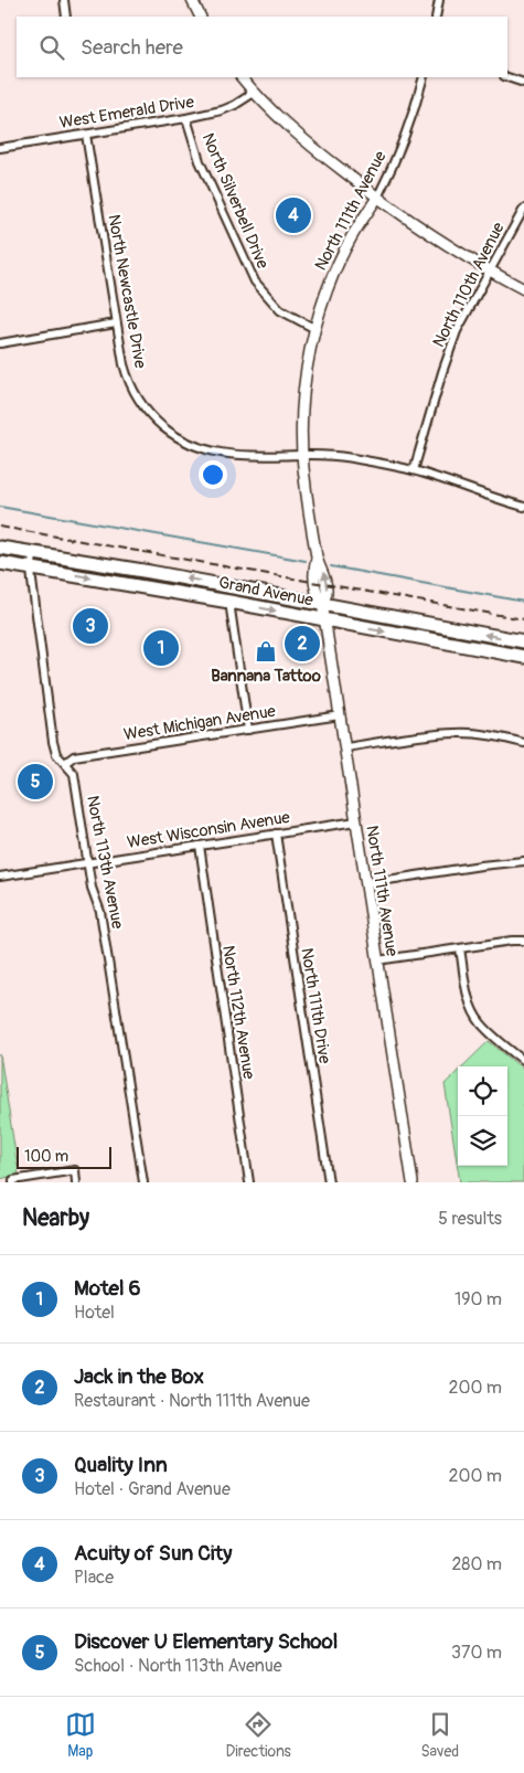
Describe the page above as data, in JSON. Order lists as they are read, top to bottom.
{
  "streets": {
    "highway": ["Grand Avenue"],
    "street": [
      "West Emerald Drive",
      "North Silverbell Drive",
      "North 111th Avenue",
      "North 110th Avenue",
      "North Newcastle Drive",
      "West Michigan Avenue",
      "West Wisconsin Avenue",
      "North 113th Avenue",
      "North 111th Drive",
      "North 112th Avenue"
    ]
  },
  "crossings": [
    ["West Emerald Drive", "North Silverbell Drive"],
    ["West Emerald Drive", "North Newcastle Drive"],
    ["North Silverbell Drive", "North 111th Avenue"],
    ["North 111th Avenue", "North Newcastle Drive"],
    ["North 111th Avenue", "Grand Avenue"],
    ["North 111th Avenue", "West Michigan Avenue"],
    ["North 111th Avenue", "West Wisconsin Avenue"],
    ["North 110th Avenue", "North Newcastle Drive"],
    ["Grand Avenue", "North 113th Avenue"],
    ["West Michigan Avenue", "North 113th Avenue"],
    ["West Wisconsin Avenue", "North 113th Avenue"],
    ["West Wisconsin Avenue", "North 111th Drive"],
    ["West Wisconsin Avenue", "North 112th Avenue"]
  ],
  "places": {
    "shop": ["Bannana Tattoo"]
  },
  "scale_bar": "100 m",
  "page": {
    "search": "Search here",
    "pins": [
      "4",
      "3",
      "2",
      "1",
      "5"
    ],
    "scale": "100 m",
    "heading": ["Nearby", "5 results"],
    "list": [
      {
        "mark": "1",
        "name": "Motel 6",
        "note": "Hotel",
        "value": "190 m"
      },
      {
        "mark": "2",
        "name": "Jack in the Box",
        "note": "Restaurant · North 111th Avenue",
        "value": "200 m"
      },
      {
        "mark": "3",
        "name": "Quality Inn",
        "note": "Hotel · Grand Avenue",
        "value": "200 m"
      },
      {
        "mark": "4",
        "name": "Acuity of Sun City",
        "note": "Place",
        "value": "280 m"
      },
      {
        "mark": "5",
        "name": "Discover U Elementary School",
        "note": "School · North 113th Avenue",
        "value": "370 m"
      }
    ],
    "nav": ["Map", "Directions", "Saved"]
  }
}
